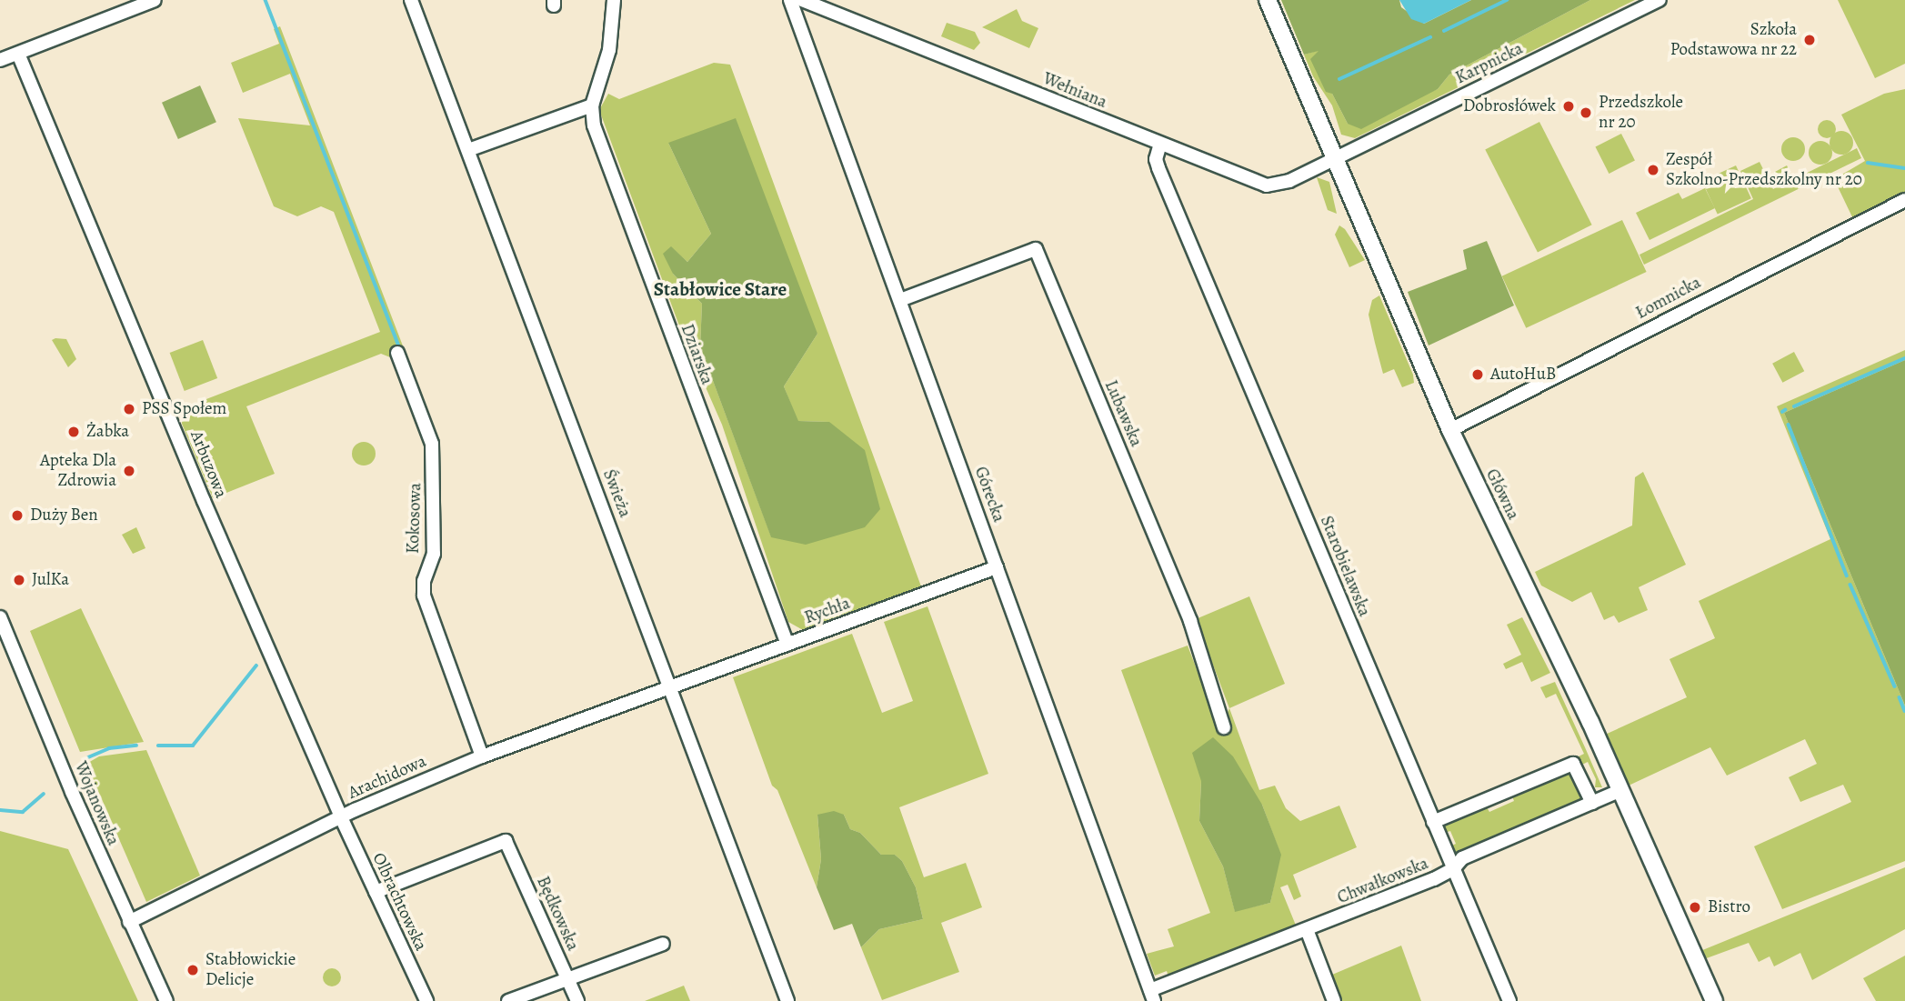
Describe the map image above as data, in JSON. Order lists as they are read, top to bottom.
{
  "streets": {
    "street": [
      "Karpnicka",
      "Wełniana",
      "Łomnicka",
      "Dziarska",
      "Lubawska",
      "Arbuzowa",
      "Świeża",
      "Górecka",
      "Główna",
      "Kokosowa",
      "Starobielawska",
      "Rychła",
      "Arachidowa",
      "Wojanowska",
      "Chwałkowska",
      "Olbrachtowska",
      "Będkowska"
    ]
  },
  "crossings": [
    ["Karpnicka", "Wełniana"],
    ["Karpnicka", "Główna"],
    ["Wełniana", "Główna"],
    ["Wełniana", "Starobielawska"],
    ["Łomnicka", "Główna"],
    ["Dziarska", "Rychła"],
    ["Lubawska", "Górecka"],
    ["Arbuzowa", "Arachidowa"],
    ["Arbuzowa", "Olbrachtowska"],
    ["Świeża", "Rychła"],
    ["Świeża", "Arachidowa"],
    ["Górecka", "Rychła"],
    ["Górecka", "Chwałkowska"],
    ["Główna", "Chwałkowska"],
    ["Kokosowa", "Arachidowa"],
    ["Starobielawska", "Chwałkowska"],
    ["Rychła", "Arachidowa"],
    ["Arachidowa", "Wojanowska"],
    ["Arachidowa", "Olbrachtowska"],
    ["Olbrachtowska", "Będkowska"]
  ],
  "districts": ["Stabłowice Stare"],
  "places": [
    "Szkoła Podstawowa nr 22",
    "Dobrosłówek",
    "Przedszkole nr 20",
    "Zespół Szkolno-Przedszkolny nr 20",
    "AutoHuB",
    "PSS Społem",
    "Żabka",
    "Apteka Dla Zdrowia",
    "Duży Ben",
    "JulKa",
    "Bistro",
    "Stabłowickie Delicje"
  ]
}
